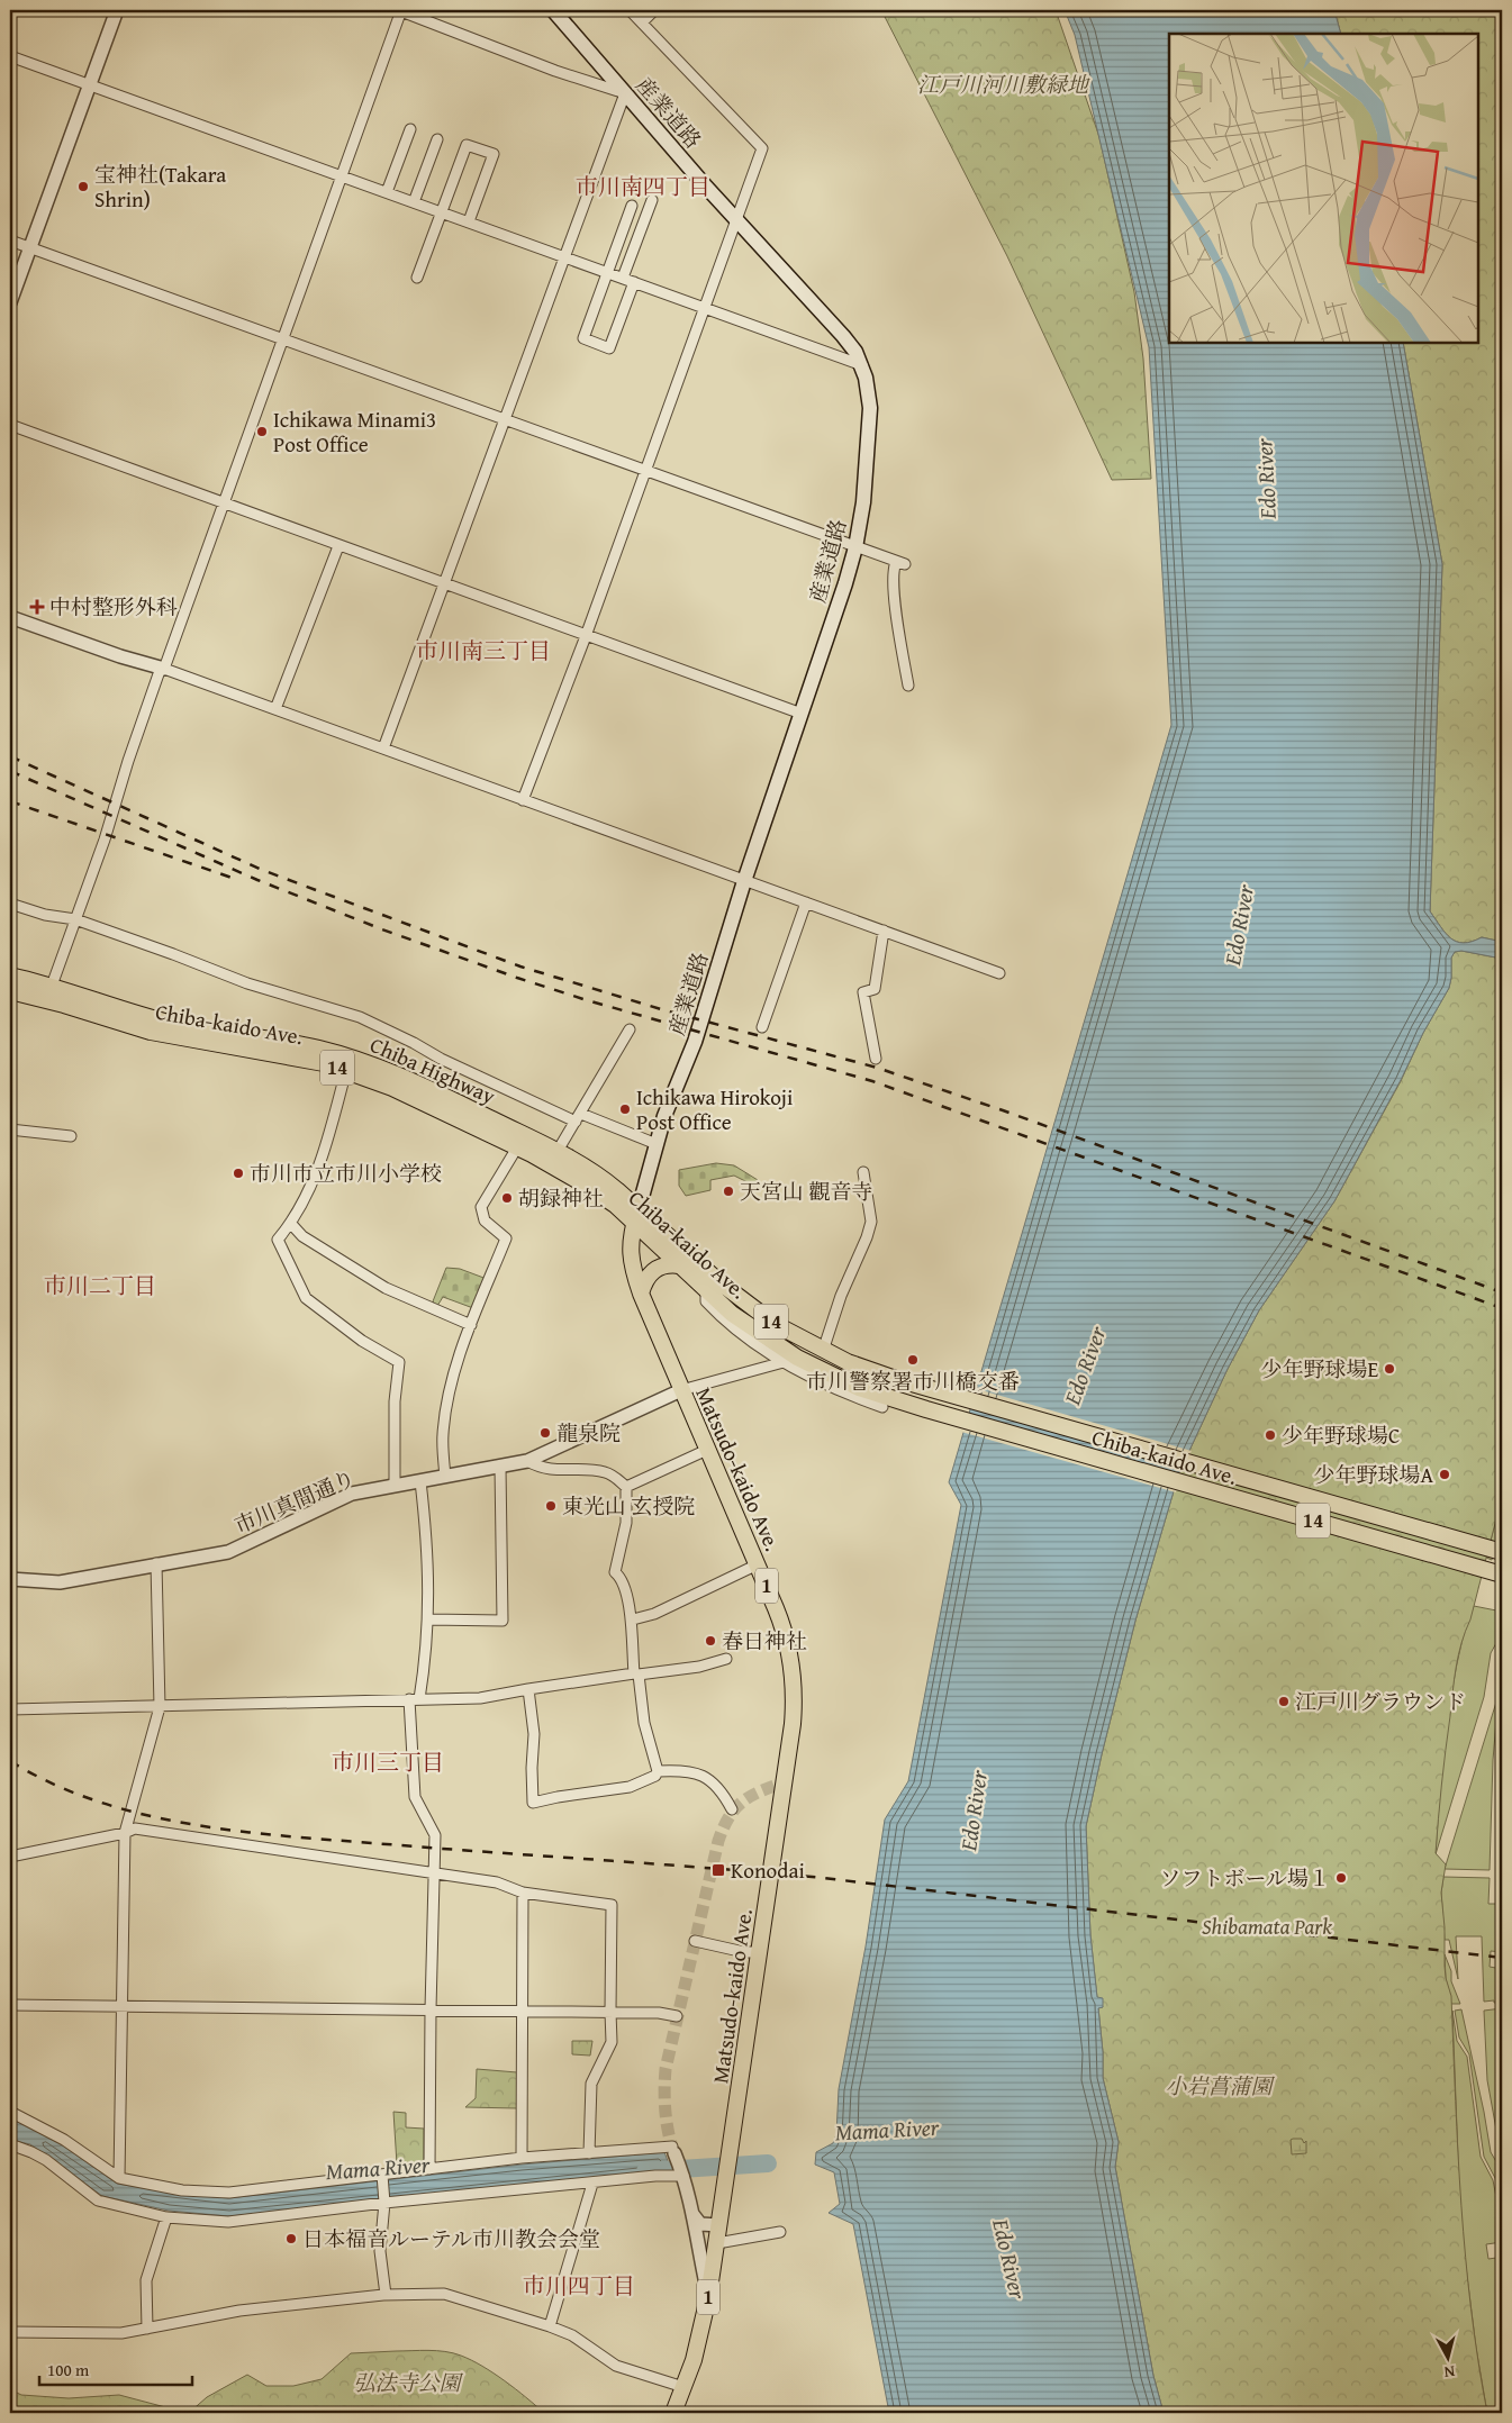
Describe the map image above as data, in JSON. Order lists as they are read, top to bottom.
{
  "streets": {
    "main road": [
      "産業道路",
      "Chiba-kaido Ave.",
      "14",
      "Matsudo-kaido Ave.",
      "1"
    ],
    "street": ["市川真間通り"]
  },
  "crossings": [
    ["産業道路", "Chiba-kaido Ave."],
    ["産業道路", "Matsudo-kaido Ave."],
    ["Chiba-kaido Ave.", "14"],
    ["Chiba-kaido Ave.", "Matsudo-kaido Ave."],
    ["Matsudo-kaido Ave.", "市川真間通り"]
  ],
  "districts": [
    "市川南四丁目",
    "市川南三丁目",
    "市川二丁目",
    "市川三丁目",
    "市川四丁目"
  ],
  "water": ["Edo River", "Mama River"],
  "parks": [
    "江戸川河川敷緑地",
    "Shibamata Park",
    "小岩菖蒲園",
    "弘法寺公園"
  ],
  "places": {
    "other": [
      "宝神社(Takara Shrin)",
      "Ichikawa Minami3 Post Office",
      "Ichikawa Hirokoji Post Office",
      "市川市立市川小学校",
      "天宮山 觀音寺",
      "胡録神社",
      "市川警察署市川橋交番",
      "少年野球場E",
      "龍泉院",
      "少年野球場C",
      "少年野球場A",
      "東光山 玄授院",
      "春日神社",
      "江戸川グラウンド",
      "ソフトボール場１",
      "日本福音ルーテル市川教会会堂"
    ],
    "health": ["中村整形外科"],
    "transit": ["Konodai"]
  },
  "scale_bar": "100 m",
  "north": "bottom"
}
